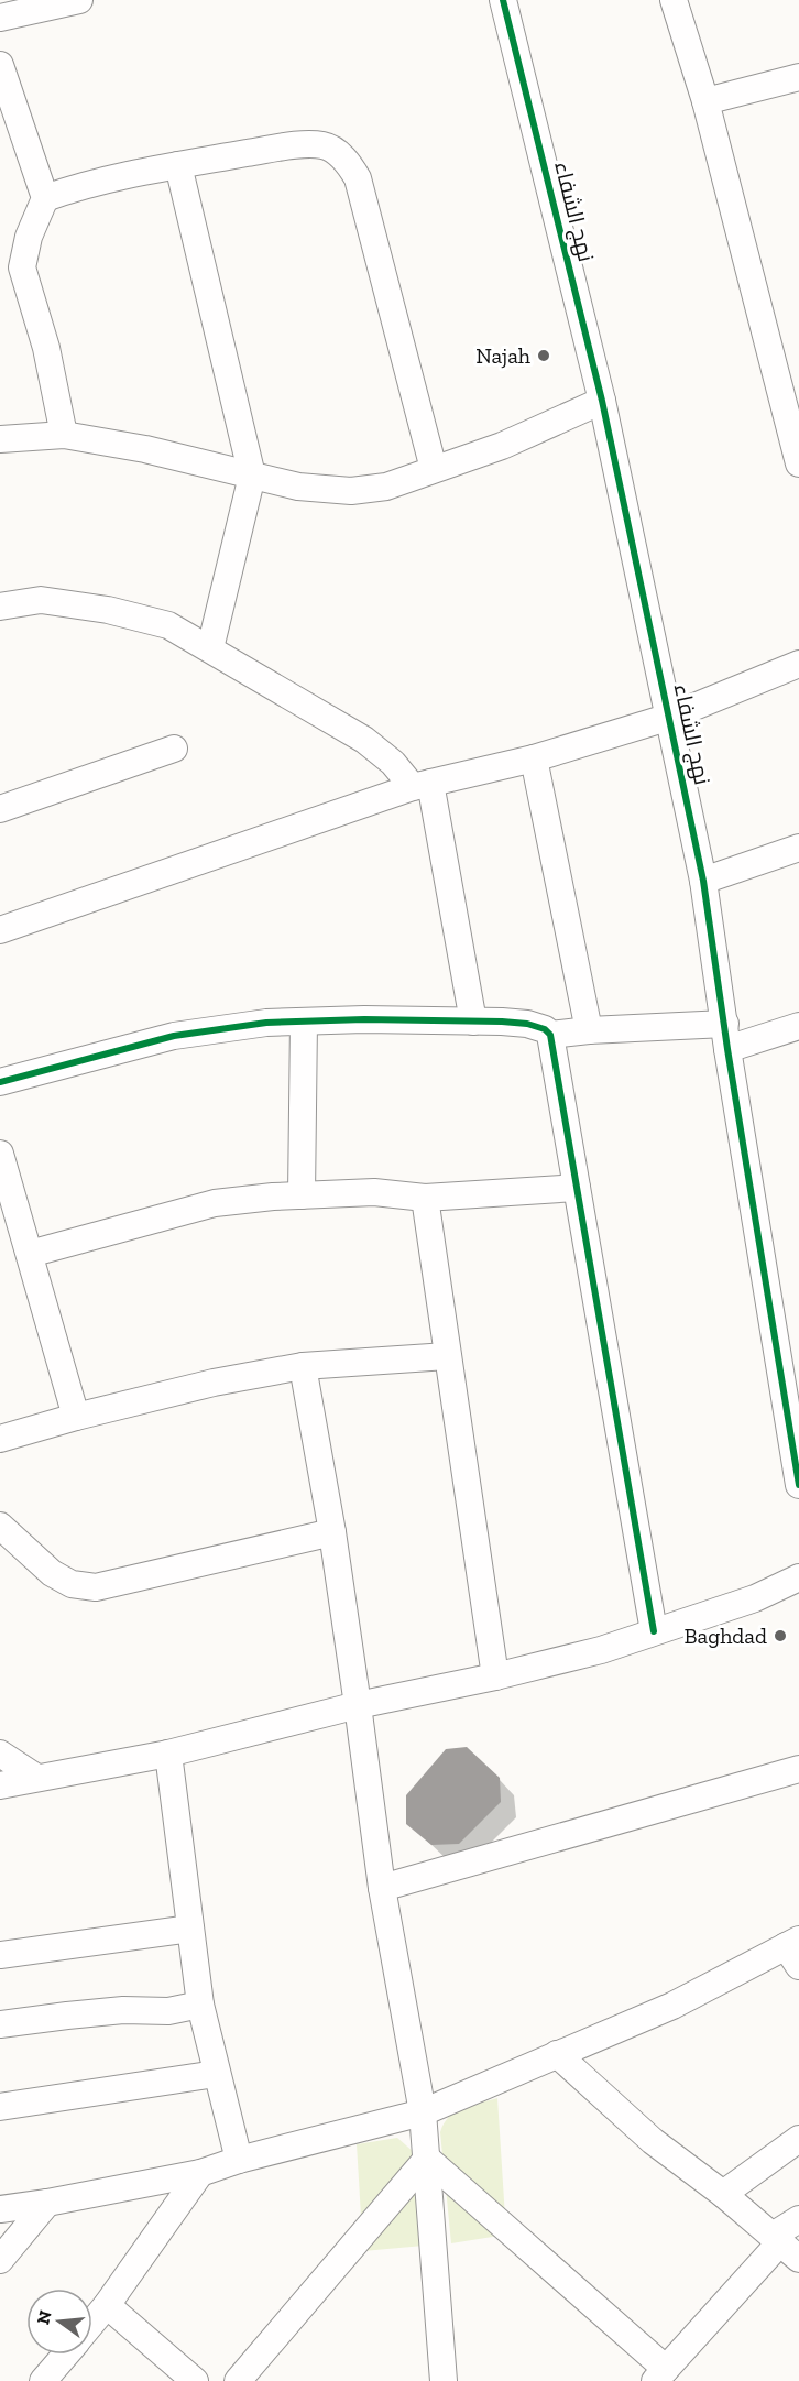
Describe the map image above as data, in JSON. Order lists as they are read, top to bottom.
{
  "streets": {
    "street": ["نهج الشفاء"]
  },
  "places": ["Najah", "Baghdad"],
  "north": "left"
}
